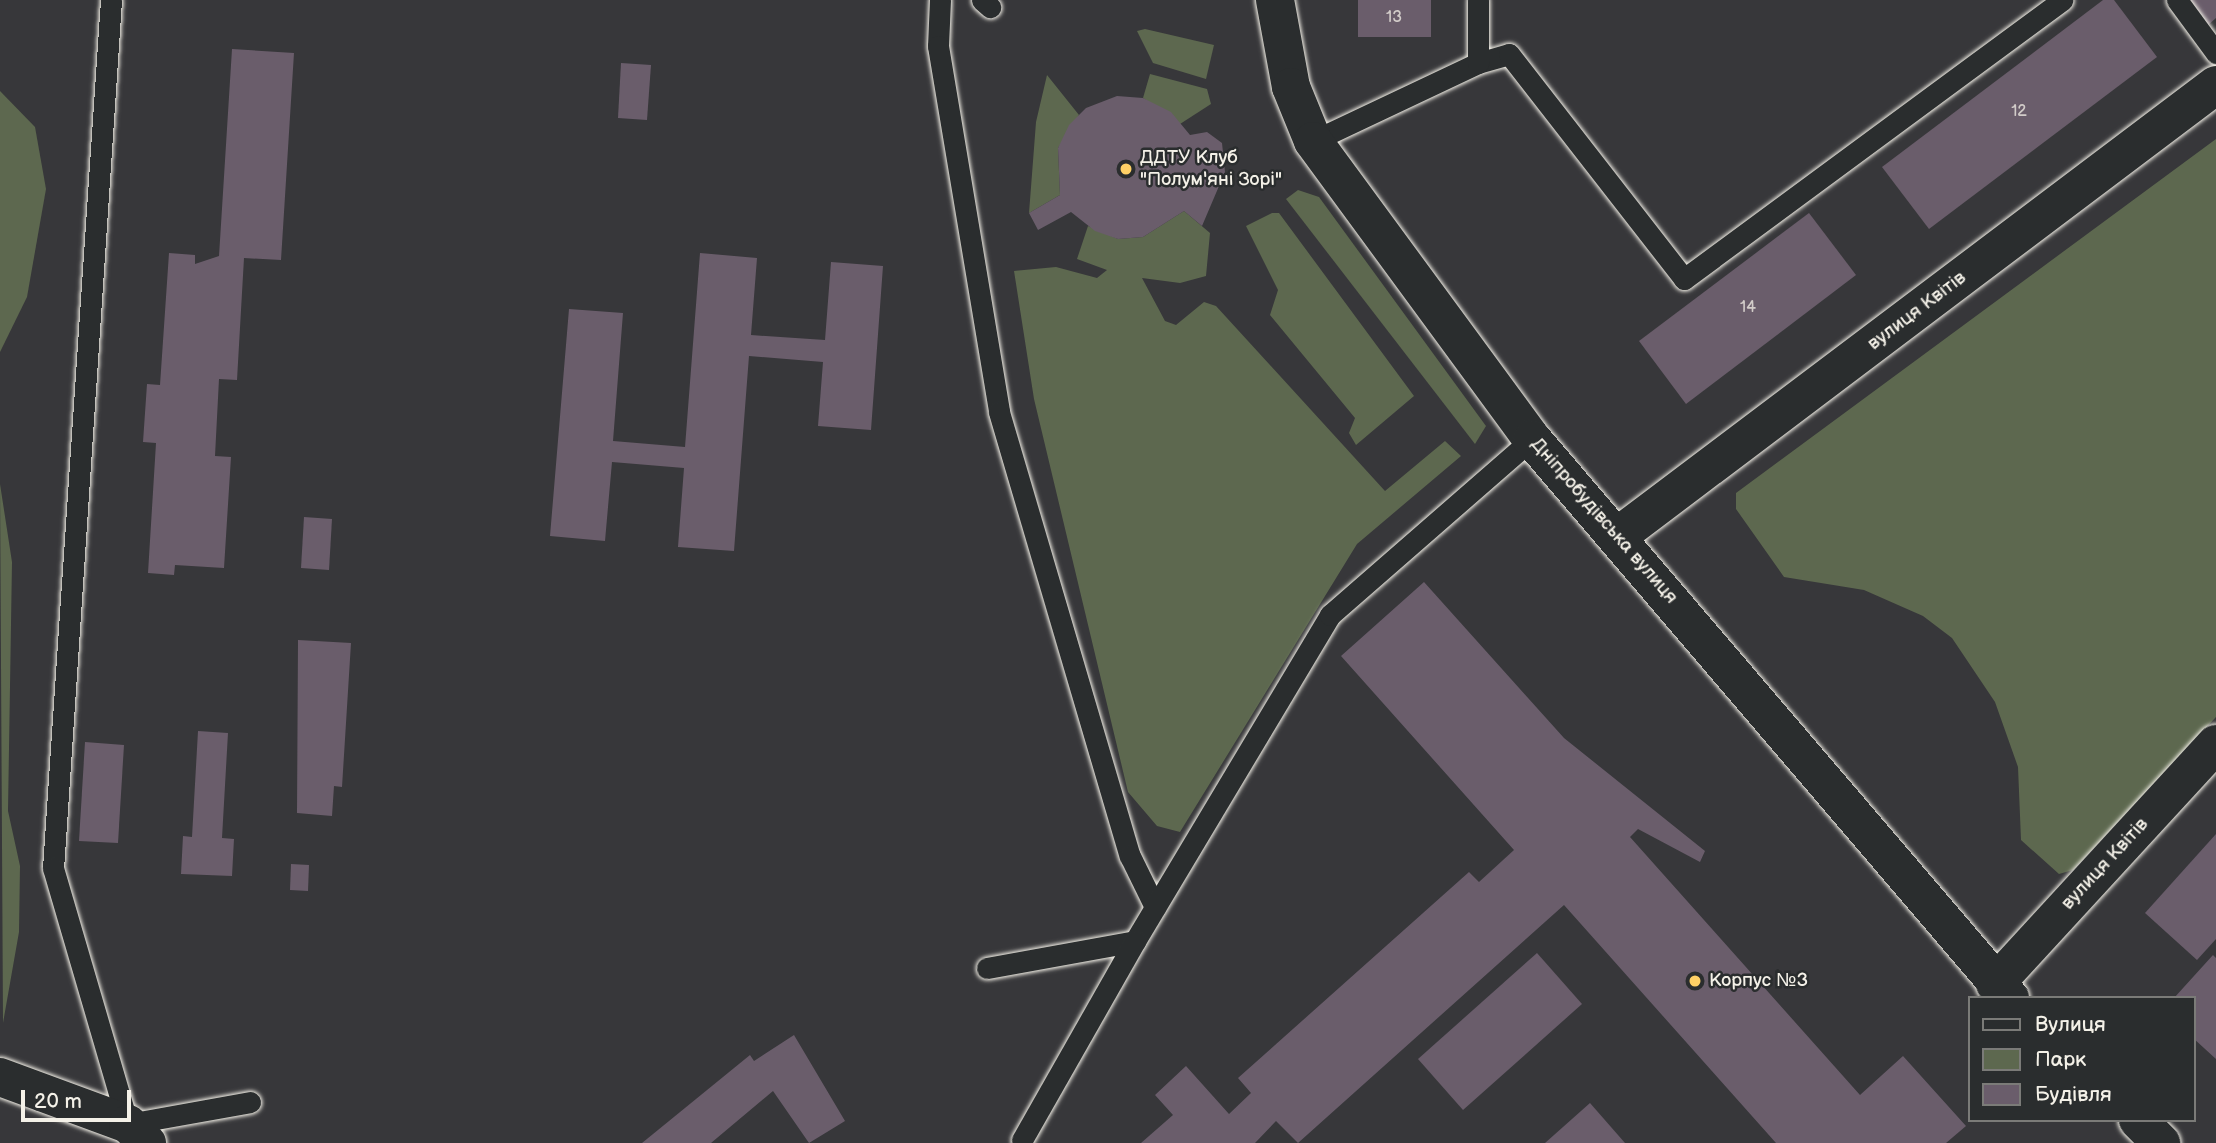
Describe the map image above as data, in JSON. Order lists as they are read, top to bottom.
{
  "streets": {
    "street": ["вулиця Квітів", "Дніпробудівська вулиця"]
  },
  "crossings": [
    ["вулиця Квітів", "Дніпробудівська вулиця"]
  ],
  "places": ["ДДТУ Клуб \"Полум'яні Зорі\"", "Корпус №3"],
  "house_numbers": ["13", "12", "14"],
  "legend": ["Вулиця", "Парк", "Будівля"],
  "scale_bar": "20 m"
}
